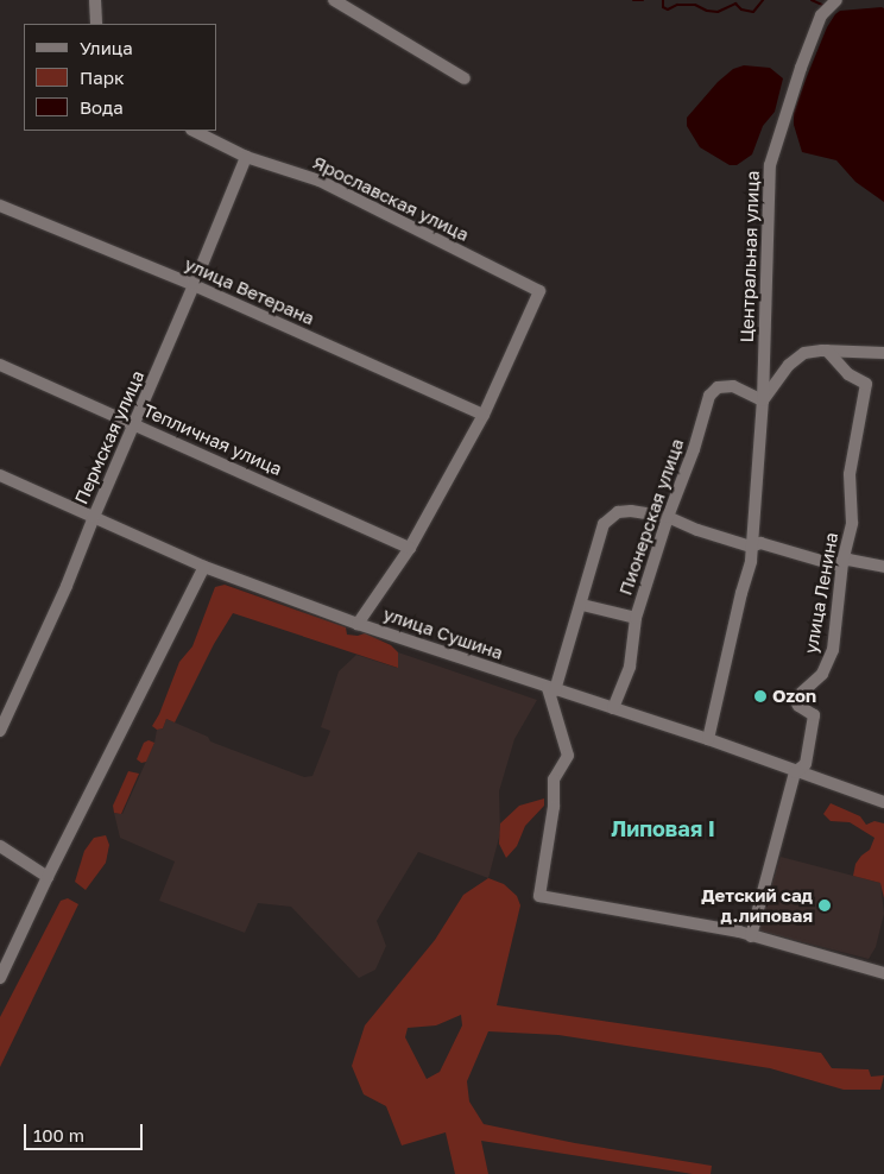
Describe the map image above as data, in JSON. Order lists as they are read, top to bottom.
{
  "streets": {
    "street": [
      "Ярославская улица",
      "Центральная улица",
      "улица Ветерана",
      "Пермская улица",
      "Тепличная улица",
      "Пионерская улица",
      "улица Ленина",
      "улица Сушина"
    ]
  },
  "crossings": [
    ["Ярославская улица", "улица Ветерана"],
    ["Ярославская улица", "Пермская улица"],
    ["Центральная улица", "Пионерская улица"],
    ["Центральная улица", "улица Сушина"],
    ["улица Ветерана", "Пермская улица"],
    ["Пермская улица", "Тепличная улица"],
    ["Пермская улица", "улица Сушина"],
    ["Пионерская улица", "улица Сушина"],
    ["улица Ленина", "улица Сушина"]
  ],
  "districts": ["Липовая I"],
  "places": ["Ozon", "Детский сад д.липовая"],
  "legend": ["Улица", "Парк", "Вода"],
  "scale_bar": "100 m"
}
